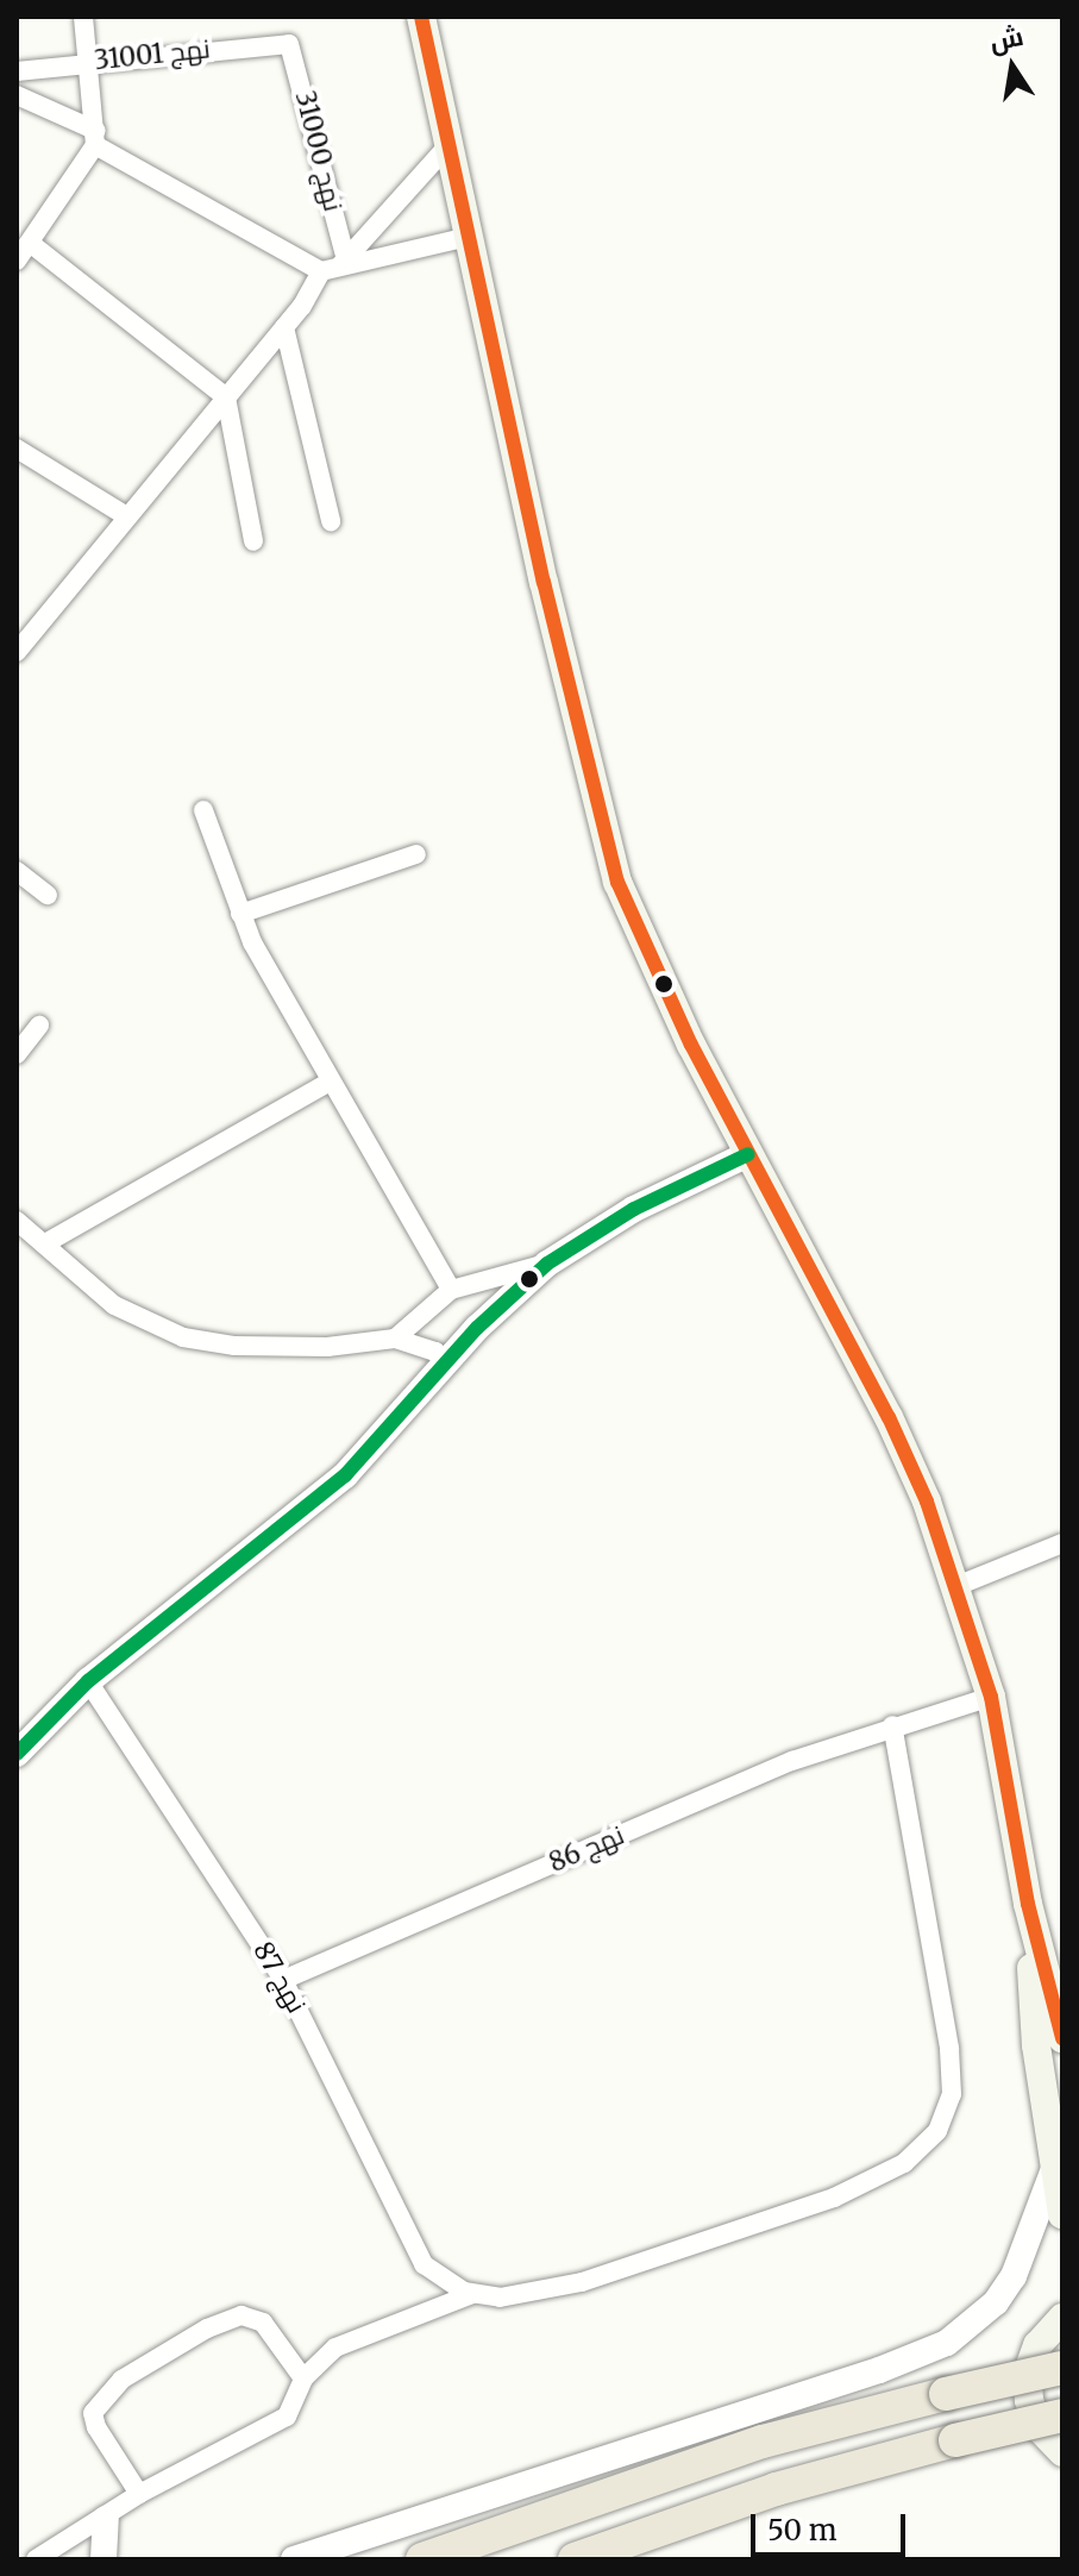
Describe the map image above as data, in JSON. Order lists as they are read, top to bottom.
{
  "streets": {
    "street": [
      "نهج 31001",
      "نهج 31000",
      "نهج 86",
      "نهج 87"
    ]
  },
  "crossings": [
    ["نهج 31001", "نهج 31000"],
    ["نهج 86", "نهج 87"]
  ],
  "scale_bar": "50 m",
  "north": "top"
}
